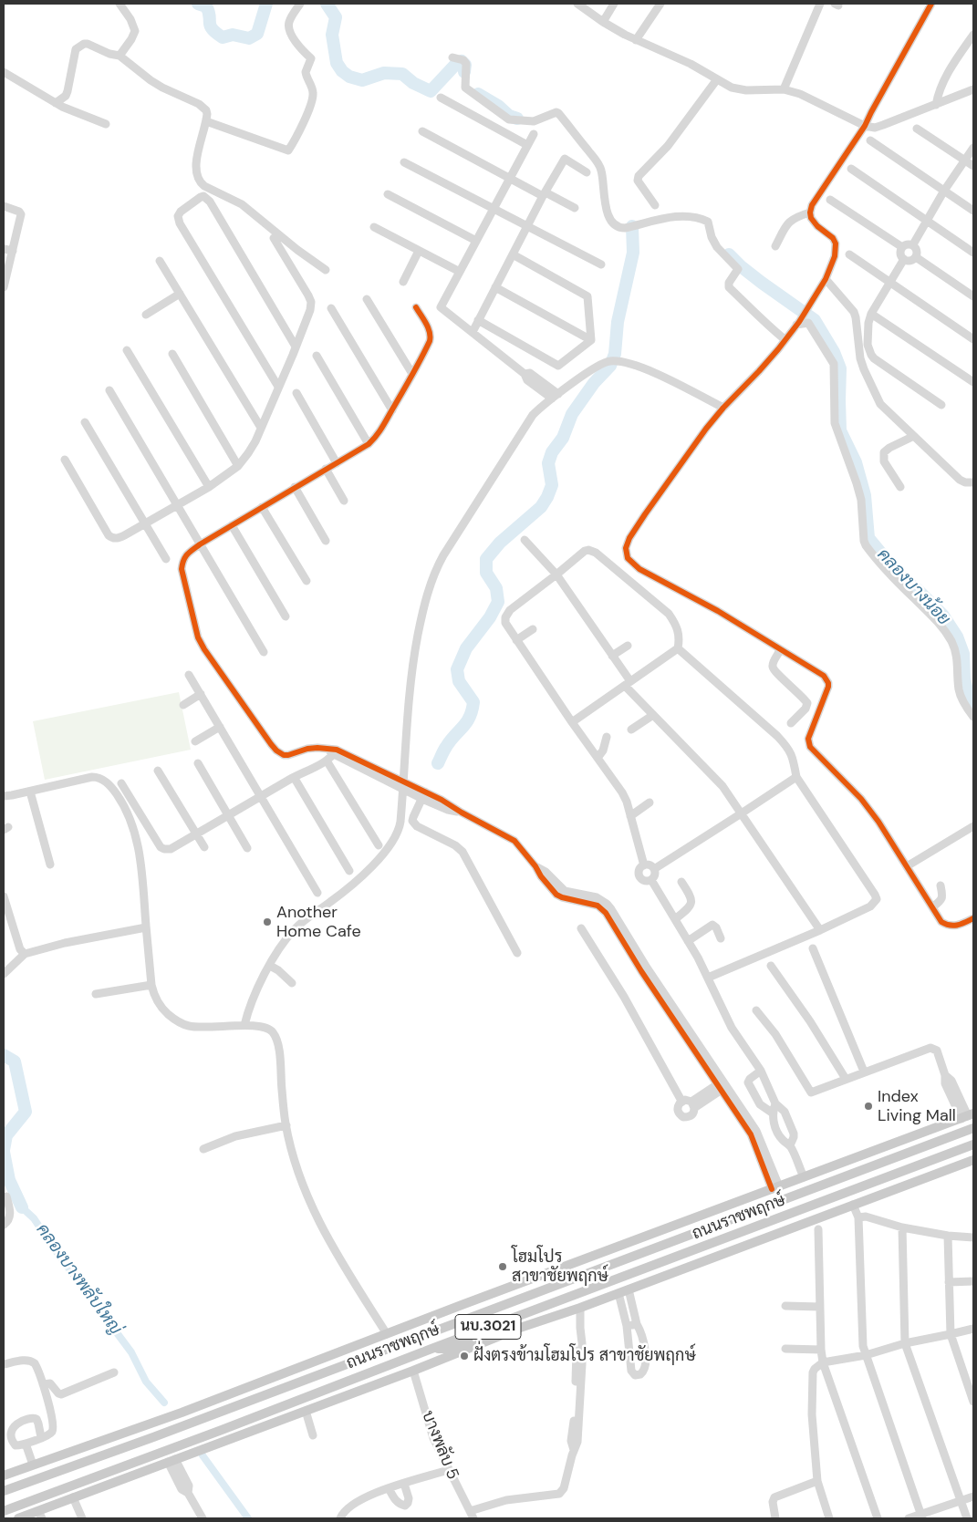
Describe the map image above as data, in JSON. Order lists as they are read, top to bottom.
{
  "streets": {
    "main road": ["ถนนราชพฤกษ์", "นบ.3021"],
    "street": ["บางพลับ 5"]
  },
  "crossings": [
    ["ถนนราชพฤกษ์", "บางพลับ 5"]
  ],
  "water": ["คลองบางน้อย", "คลองบางพลับใหญ่"],
  "places": [
    "Another Home Cafe",
    "Index Living Mall",
    "โฮมโปร สาขาชัยพฤกษ์",
    "ฝั่งตรงข้ามโฮมโปร สาขาชัยพฤกษ์"
  ]
}
